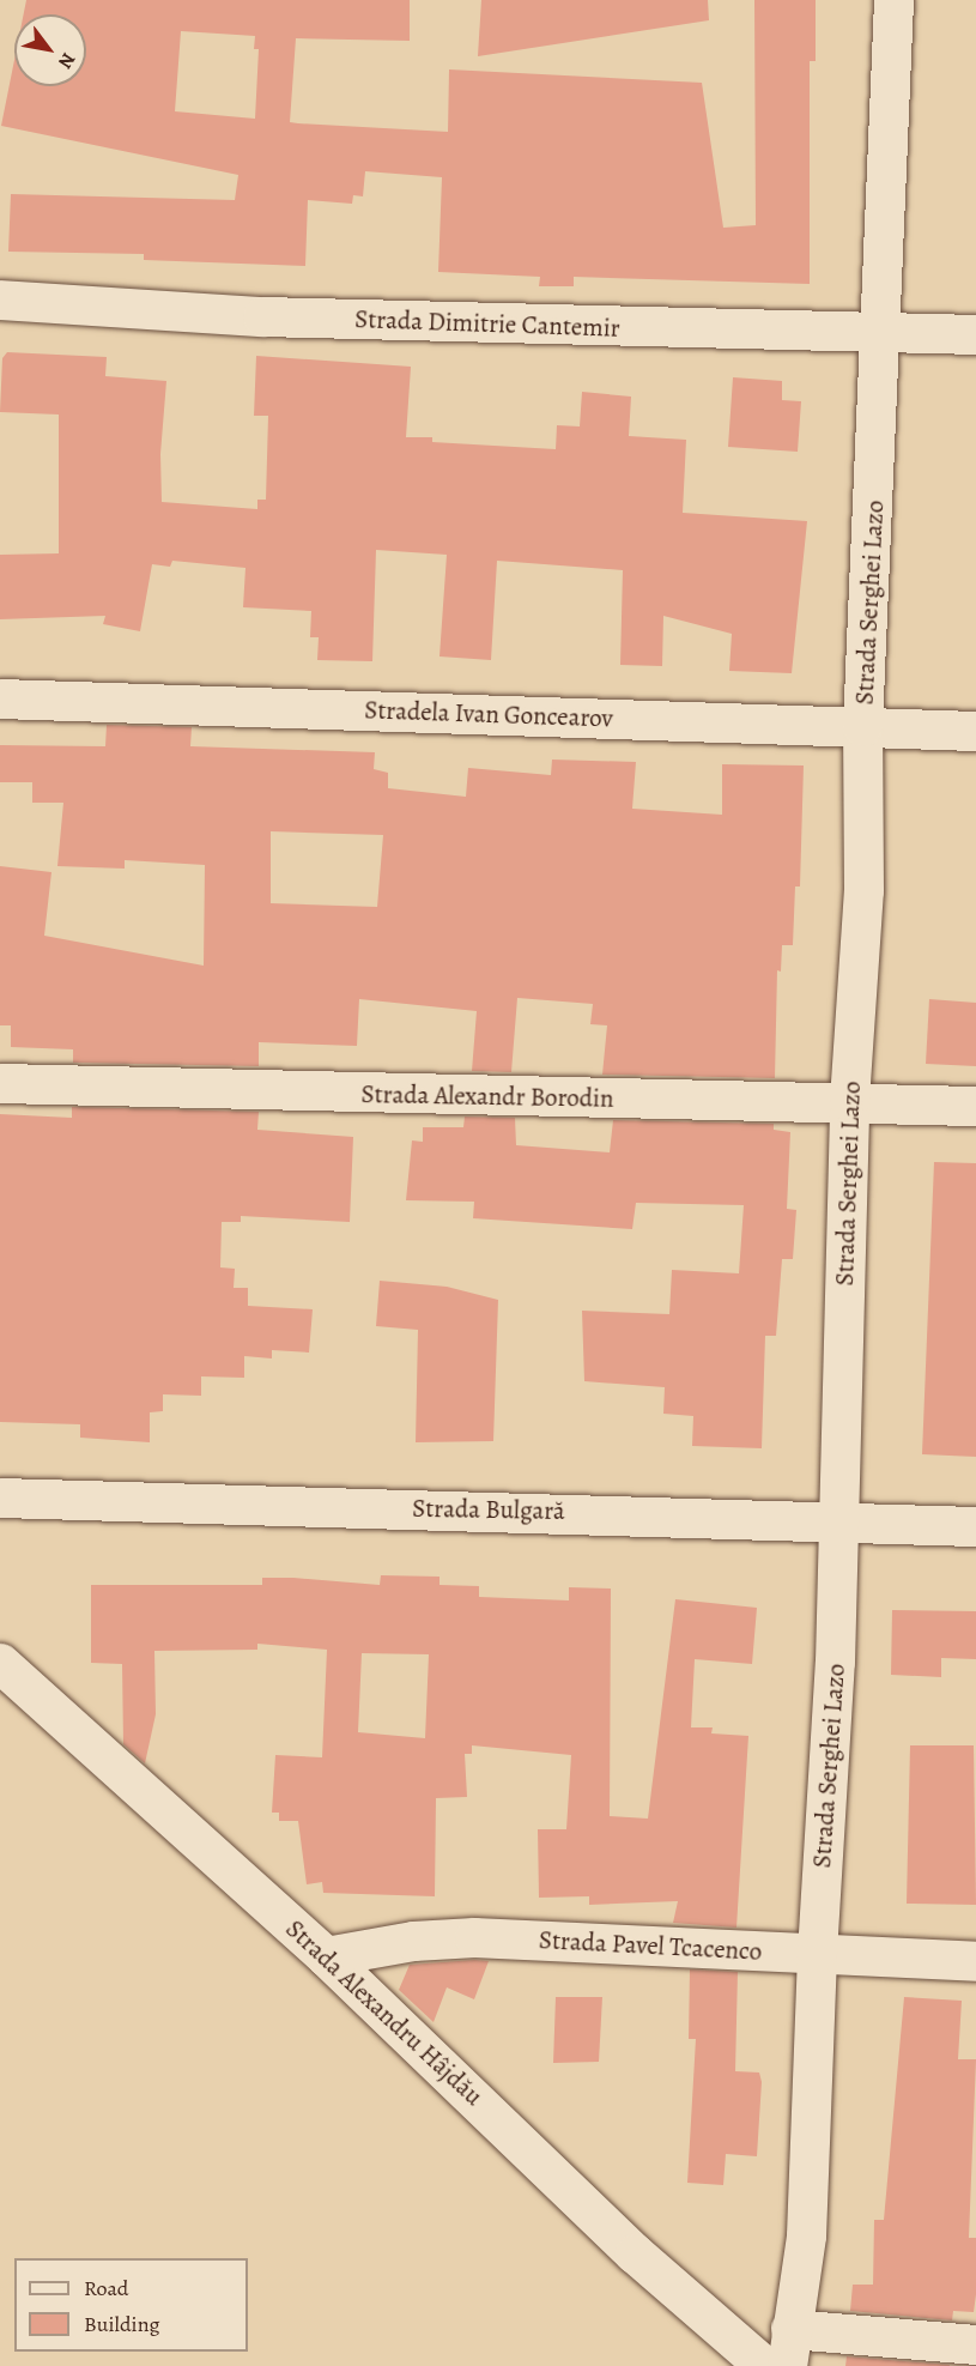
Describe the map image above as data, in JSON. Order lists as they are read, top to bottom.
{
  "streets": {
    "street": [
      "Strada Dimitrie Cantemir",
      "Strada Serghei Lazo",
      "Stradela Ivan Goncearov",
      "Strada Alexandr Borodin",
      "Strada Bulgară",
      "Strada Pavel Tcacenco",
      "Strada Alexandru Hâjdău"
    ]
  },
  "crossings": [
    ["Strada Dimitrie Cantemir", "Strada Serghei Lazo"],
    ["Strada Serghei Lazo", "Stradela Ivan Goncearov"],
    ["Strada Serghei Lazo", "Strada Alexandr Borodin"],
    ["Strada Serghei Lazo", "Strada Bulgară"],
    ["Strada Serghei Lazo", "Strada Pavel Tcacenco"],
    ["Strada Pavel Tcacenco", "Strada Alexandru Hâjdău"]
  ],
  "legend": ["Road", "Building"],
  "north": "bottom right"
}
